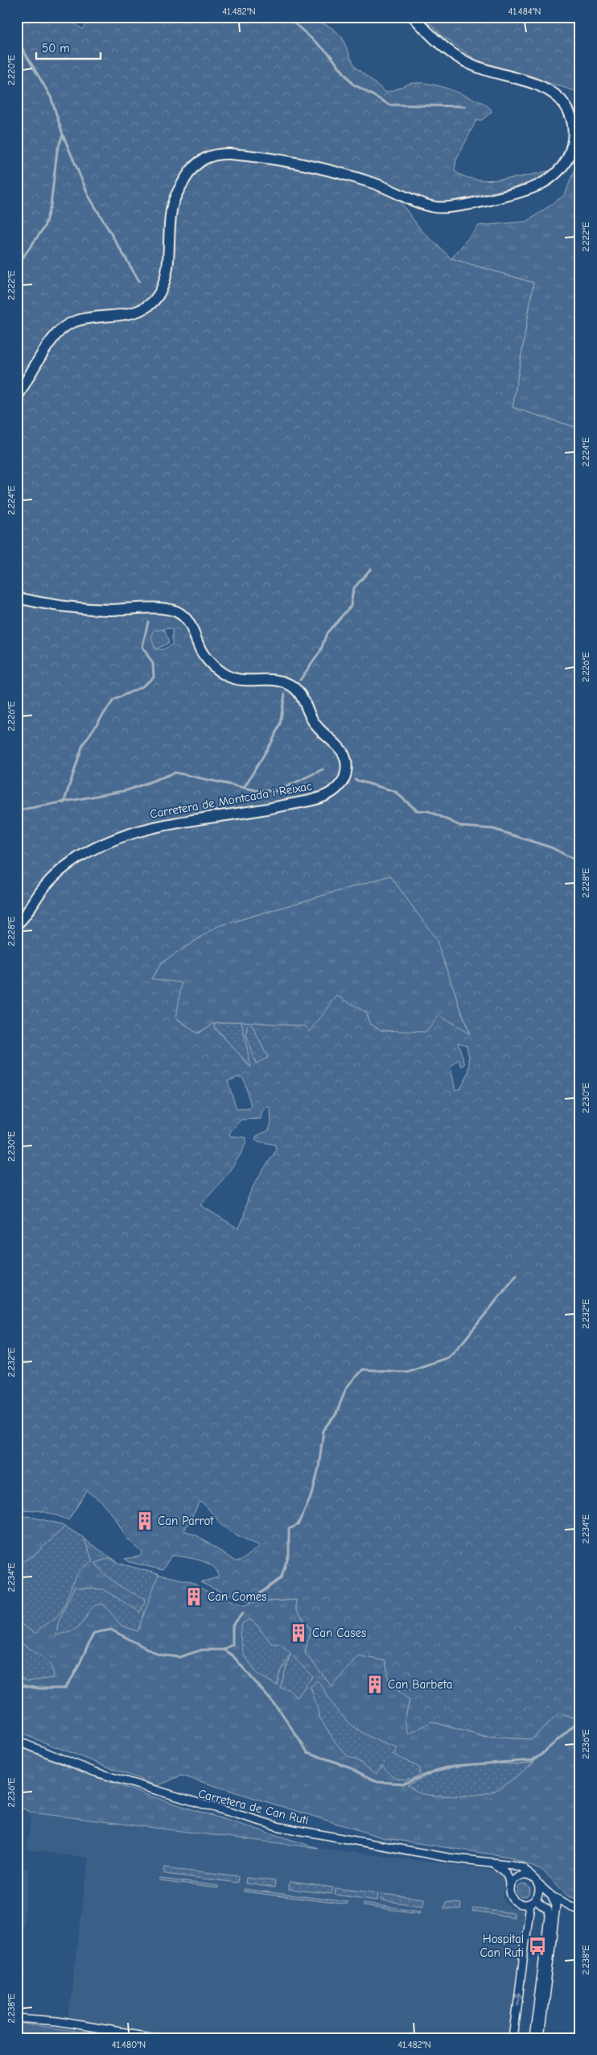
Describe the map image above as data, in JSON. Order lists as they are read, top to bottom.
{
  "streets": {
    "street": ["Carretera de Montcada i Reixac", "Carretera de Can Ruti"]
  },
  "places": {
    "building": [
      "Can Parrot",
      "Can Comes",
      "Can Cases",
      "Can Barbeta"
    ],
    "bus stop": ["Hospital Can Ruti"]
  },
  "scale_bar": "50 m",
  "coordinates": [
    "41.482°N",
    "41.484°N",
    "2.220°E",
    "2.222°E",
    "2.224°E",
    "2.226°E",
    "2.228°E",
    "2.230°E",
    "2.232°E",
    "2.234°E",
    "2.236°E",
    "2.238°E",
    "41.480°N"
  ]
}
